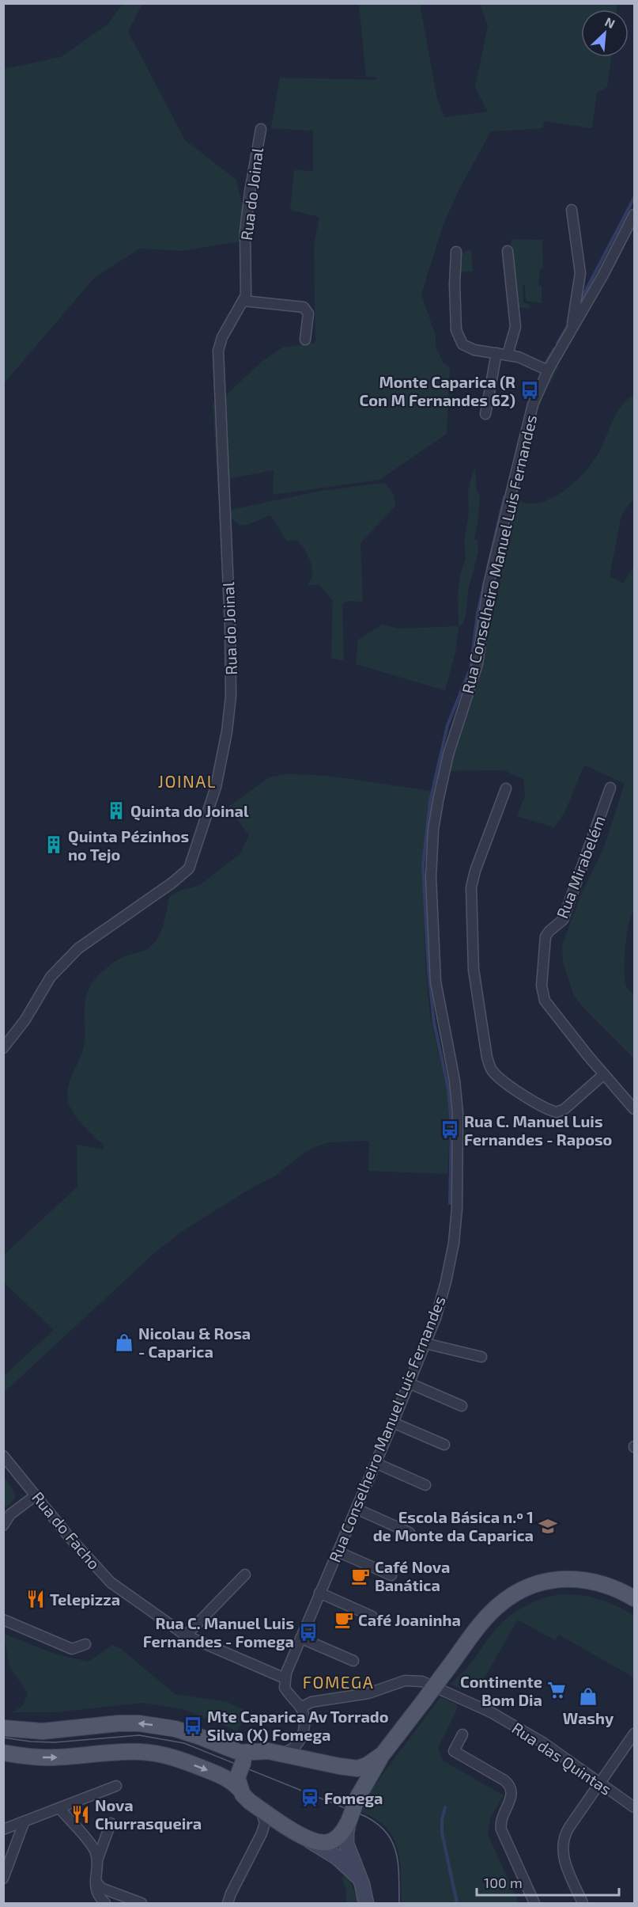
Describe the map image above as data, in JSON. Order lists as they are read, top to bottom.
{
  "streets": {
    "street": [
      "Rua do Joinal",
      "Rua Conselheiro Manuel Luis Fernandes",
      "Rua Mirabelém",
      "Rua do Facho",
      "Rua das Quintas"
    ]
  },
  "crossings": [
    ["Rua Conselheiro Manuel Luis Fernandes", "Rua do Facho"]
  ],
  "districts": ["JOINAL", "FOMEGA"],
  "places": {
    "bus stop": [
      "Monte Caparica (R Con M Fernandes 62)",
      "Rua C. Manuel Luis Fernandes - Raposo",
      "Rua C. Manuel Luis Fernandes - Fomega",
      "Mte Caparica Av Torrado Silva (X) Fomega"
    ],
    "building": ["Quinta do Joinal", "Quinta Pézinhos no Tejo"],
    "shop": ["Nicolau & Rosa - Caparica", "Washy"],
    "school or university": ["Escola Básica n.º 1 de Monte da Caparica"],
    "cafe": ["Café Nova Banática", "Café Joaninha"],
    "restaurant": ["Telepizza", "Nova Churrasqueira"],
    "supermarket": ["Continente Bom Dia"],
    "station": ["Fomega"]
  },
  "scale_bar": "100 m",
  "north": "top right"
}
